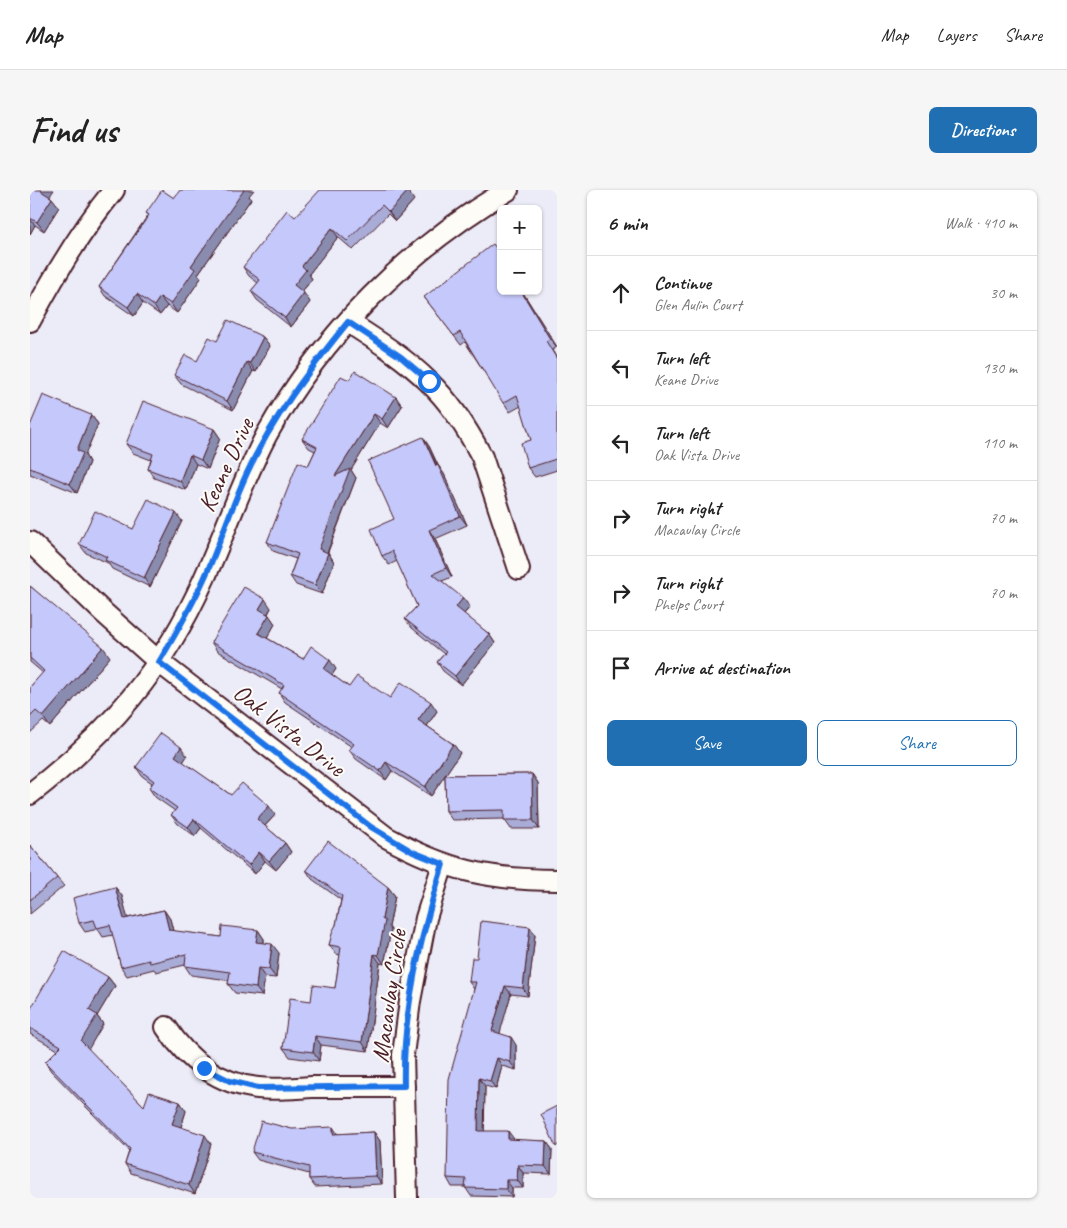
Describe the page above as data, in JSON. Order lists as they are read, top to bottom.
{
  "streets": {
    "street": ["Keane Drive", "Oak Vista Drive", "Macaulay Circle"]
  },
  "crossings": [
    ["Keane Drive", "Oak Vista Drive"],
    ["Oak Vista Drive", "Macaulay Circle"]
  ],
  "page": {
    "header": "Map",
    "nav": ["Map", "Layers", "Share"],
    "buttons": [
      "Directions",
      ["Save", "Share"]
    ],
    "title": "Find us",
    "heading": ["6 min", "Walk · 410 m"],
    "map_buttons": ["+", "−"],
    "list": [
      ["Continue", "Glen Aulin Court", "30 m"],
      ["Turn left", "Keane Drive", "130 m"],
      ["Turn left", "Oak Vista Drive", "110 m"],
      ["Turn right", "Macaulay Circle", "70 m"],
      ["Turn right", "Phelps Court", "70 m"],
      "Arrive at destination"
    ]
  }
}
